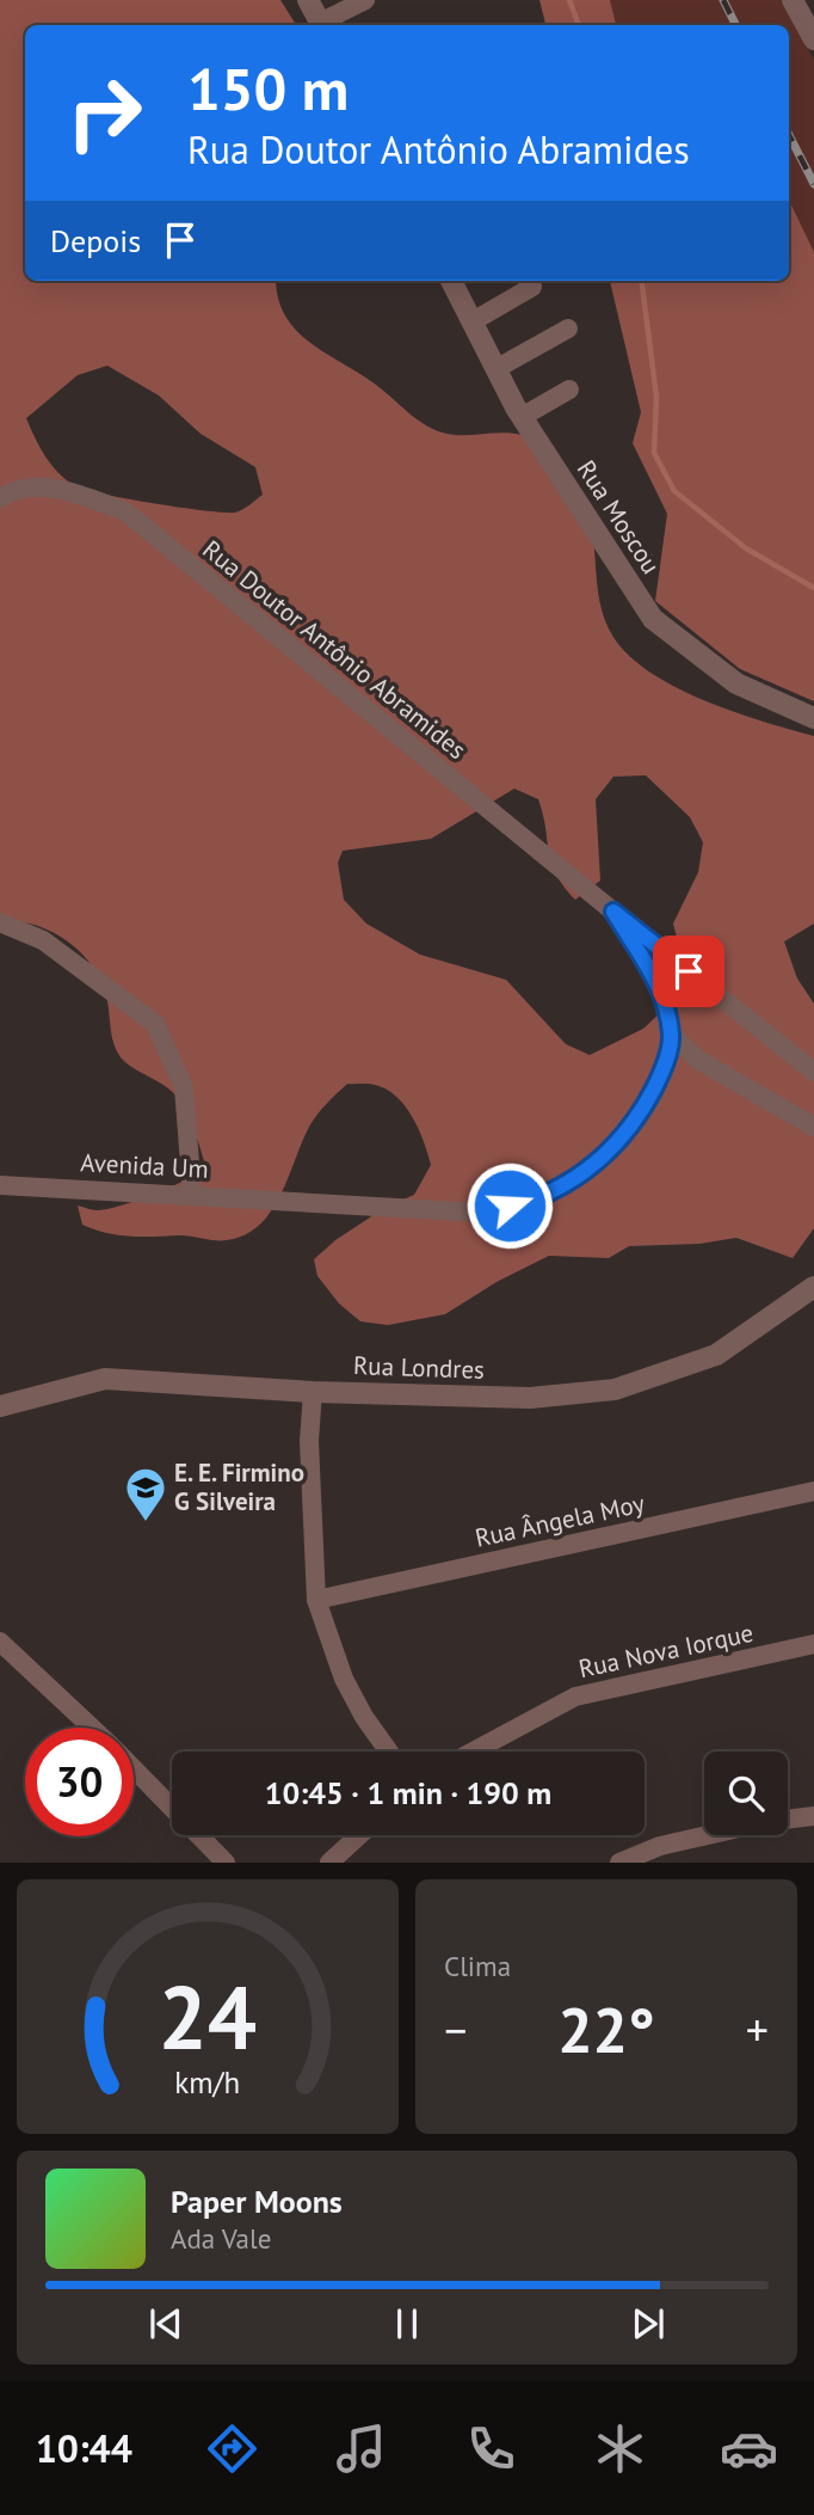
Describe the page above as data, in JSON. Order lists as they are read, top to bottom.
{
  "streets": {
    "street": [
      "Rua Moscou",
      "Rua Doutor Antônio Abramides",
      "Avenida Um",
      "Rua Londres",
      "Rua Ângela Moy",
      "Rua Nova Iorque"
    ]
  },
  "crossings": [
    ["Rua Doutor Antônio Abramides", "Avenida Um"]
  ],
  "places": {
    "school or university": ["E. E. Firmino G Silveira"]
  },
  "page": {
    "turn": ["150 m", "Rua Doutor Antônio Abramides"],
    "then": "Depois",
    "limit": "30",
    "trip": "10:45 · 1 min · 190 m",
    "tile": "Clima",
    "heat": ["−", "22°", "+"],
    "song": ["Paper Moons", "Ada Vale"],
    "tabs": "10:44",
    "gauge": ["24", "km/h"]
  }
}
